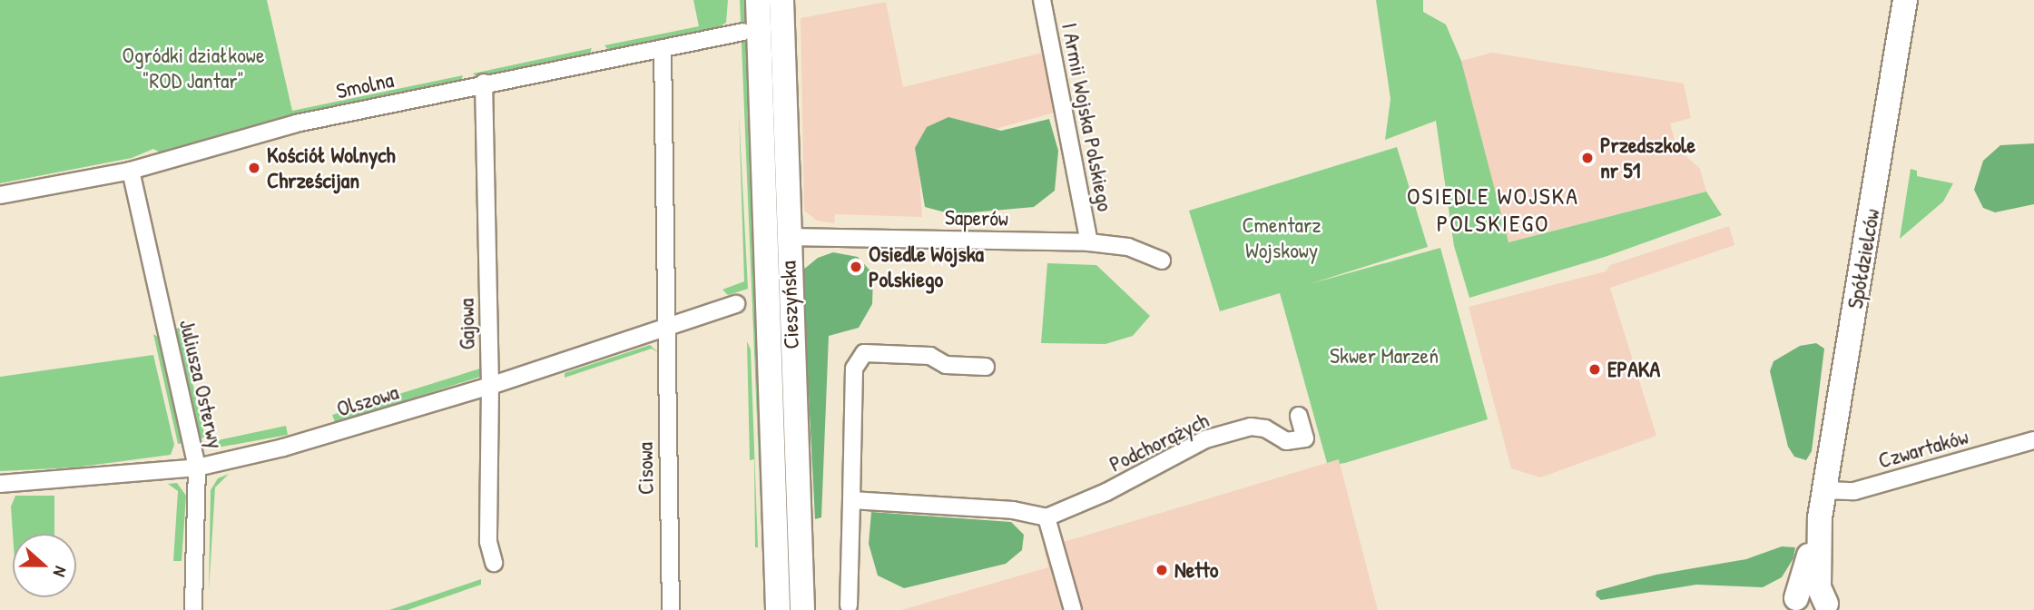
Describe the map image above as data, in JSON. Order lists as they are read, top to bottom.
{
  "streets": {
    "main road": ["Spółdzielców", "Cieszyńska"],
    "street": [
      "Smolna",
      "I Armii Wojska Polskiego",
      "Saperów",
      "Gajowa",
      "Juliusza Osterwy",
      "Olszowa",
      "Podchorążych",
      "Czwartaków",
      "Cisowa"
    ]
  },
  "crossings": [
    ["Smolna", "Gajowa"],
    ["Smolna", "Juliusza Osterwy"],
    ["I Armii Wojska Polskiego", "Saperów"],
    ["Saperów", "Cieszyńska"],
    ["Spółdzielców", "Czwartaków"],
    ["Gajowa", "Olszowa"],
    ["Juliusza Osterwy", "Olszowa"],
    ["Olszowa", "Cisowa"]
  ],
  "districts": ["OSIEDLE WOJSKA POLSKIEGO"],
  "parks": ["Ogródki działkowe \"ROD Jantar\"", "Cmentarz Wojskowy", "Skwer Marzeń"],
  "places": [
    "Przedszkole nr 51",
    "Kościół Wolnych Chrześcijan",
    "Osiedle Wojska Polskiego",
    "EPAKA",
    "Netto"
  ],
  "north": "right"
}
